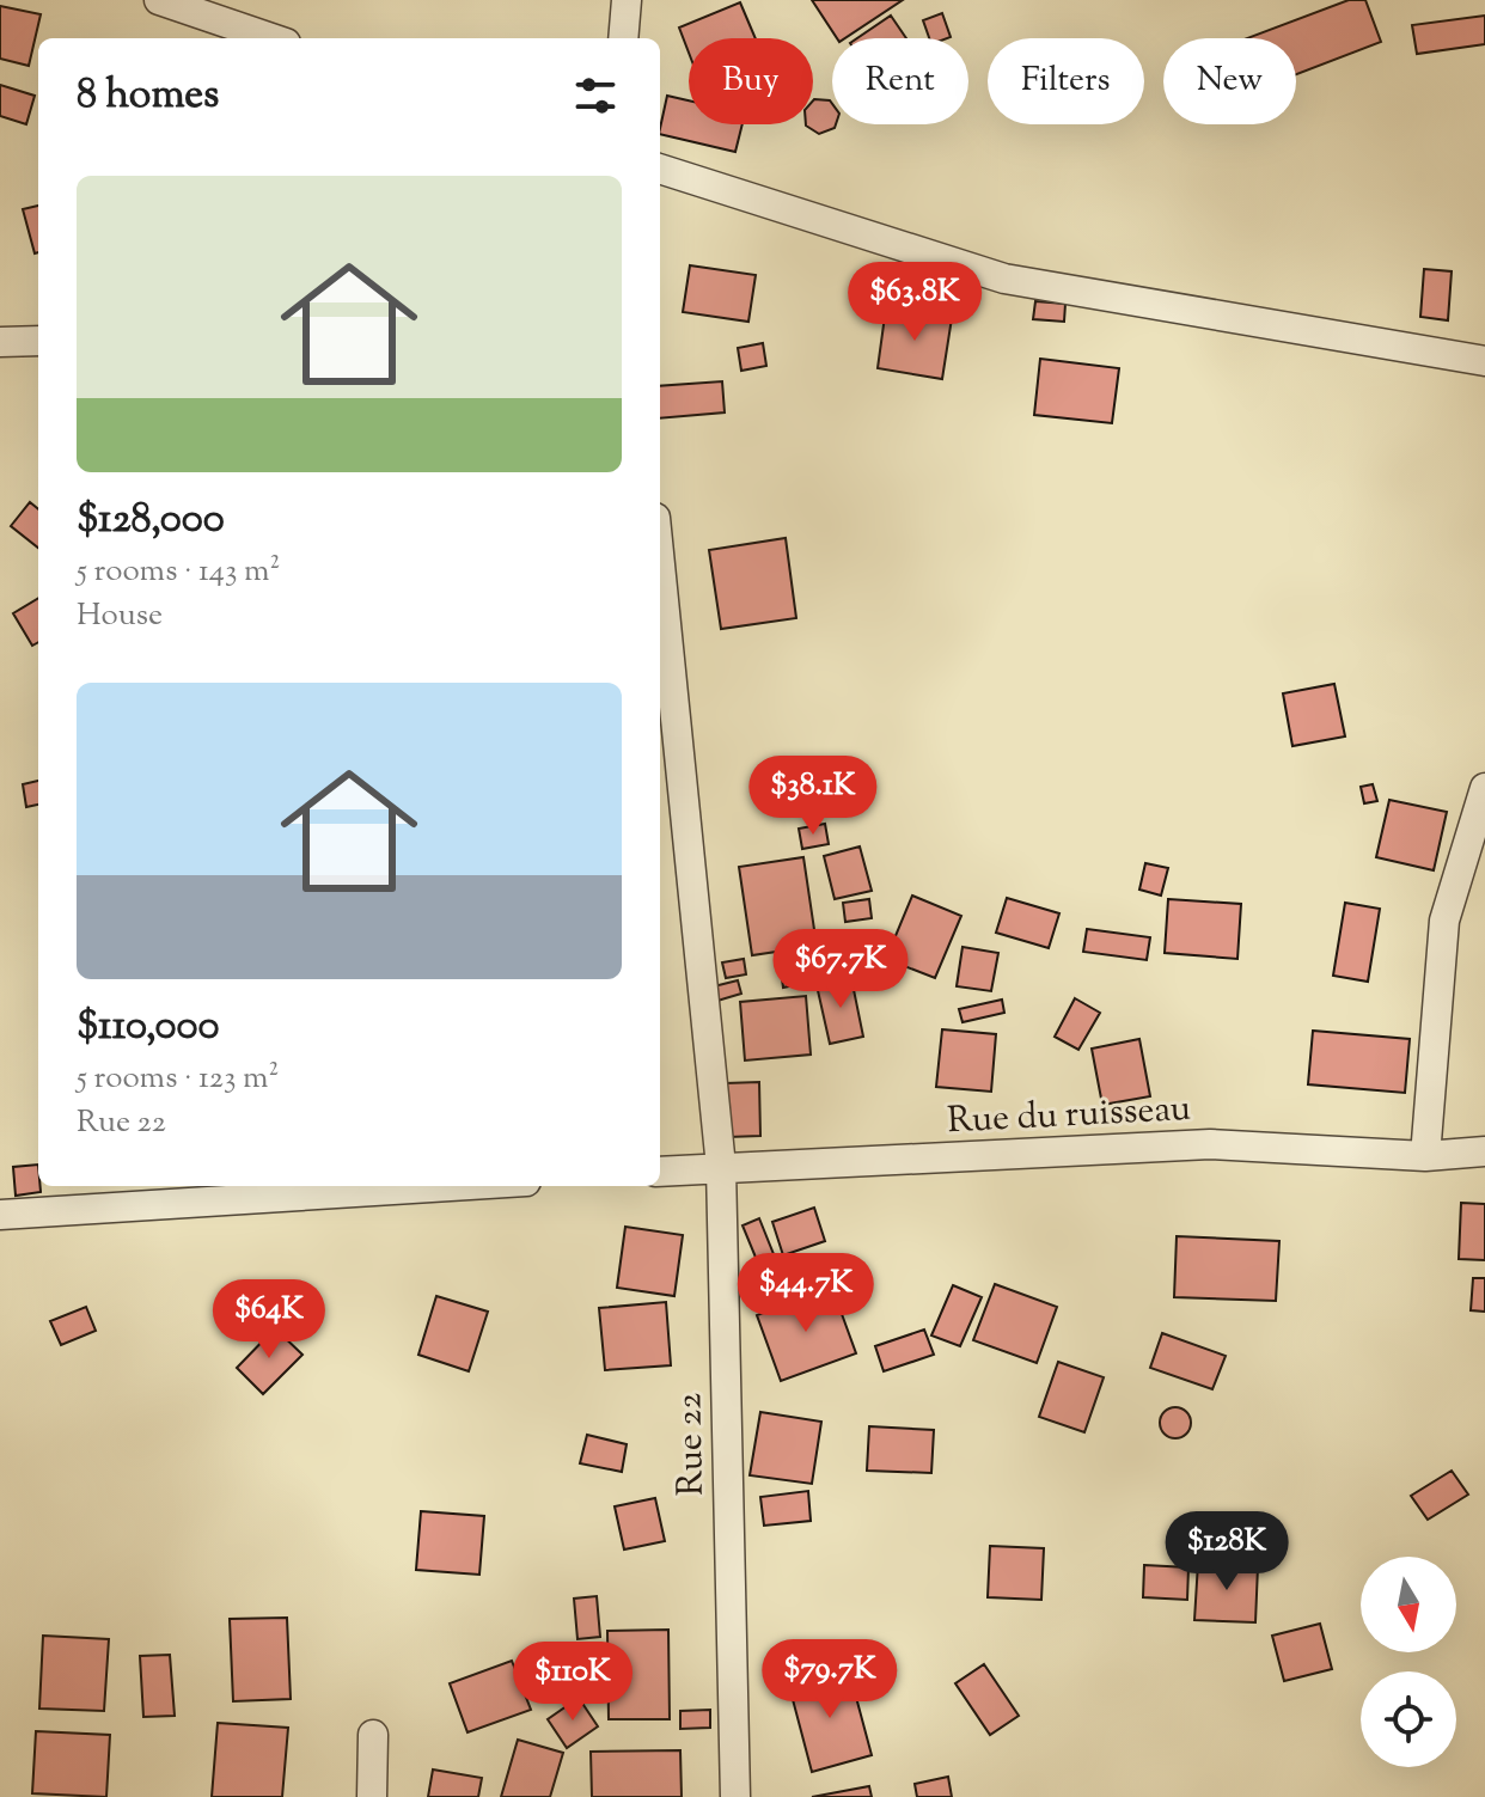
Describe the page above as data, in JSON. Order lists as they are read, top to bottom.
{
  "streets": {
    "street": ["Rue du ruisseau", "Rue 22"]
  },
  "crossings": [
    ["Rue du ruisseau", "Rue 22"]
  ],
  "north": "bottom",
  "page": {
    "chip": [
      "Buy",
      "Rent",
      "Filters",
      "New"
    ],
    "heading": "8 homes",
    "list": [
      {
        "name": "$128,000",
        "note": "5 rooms · 143 m² · House"
      },
      {
        "name": "$110,000",
        "note": "5 rooms · 123 m² · Rue 22"
      }
    ],
    "price": [
      "$63.8K",
      "$38.1K",
      "$67.7K",
      "$44.7K",
      "$64K",
      "$128K",
      "$79.7K",
      "$110K"
    ]
  }
}
